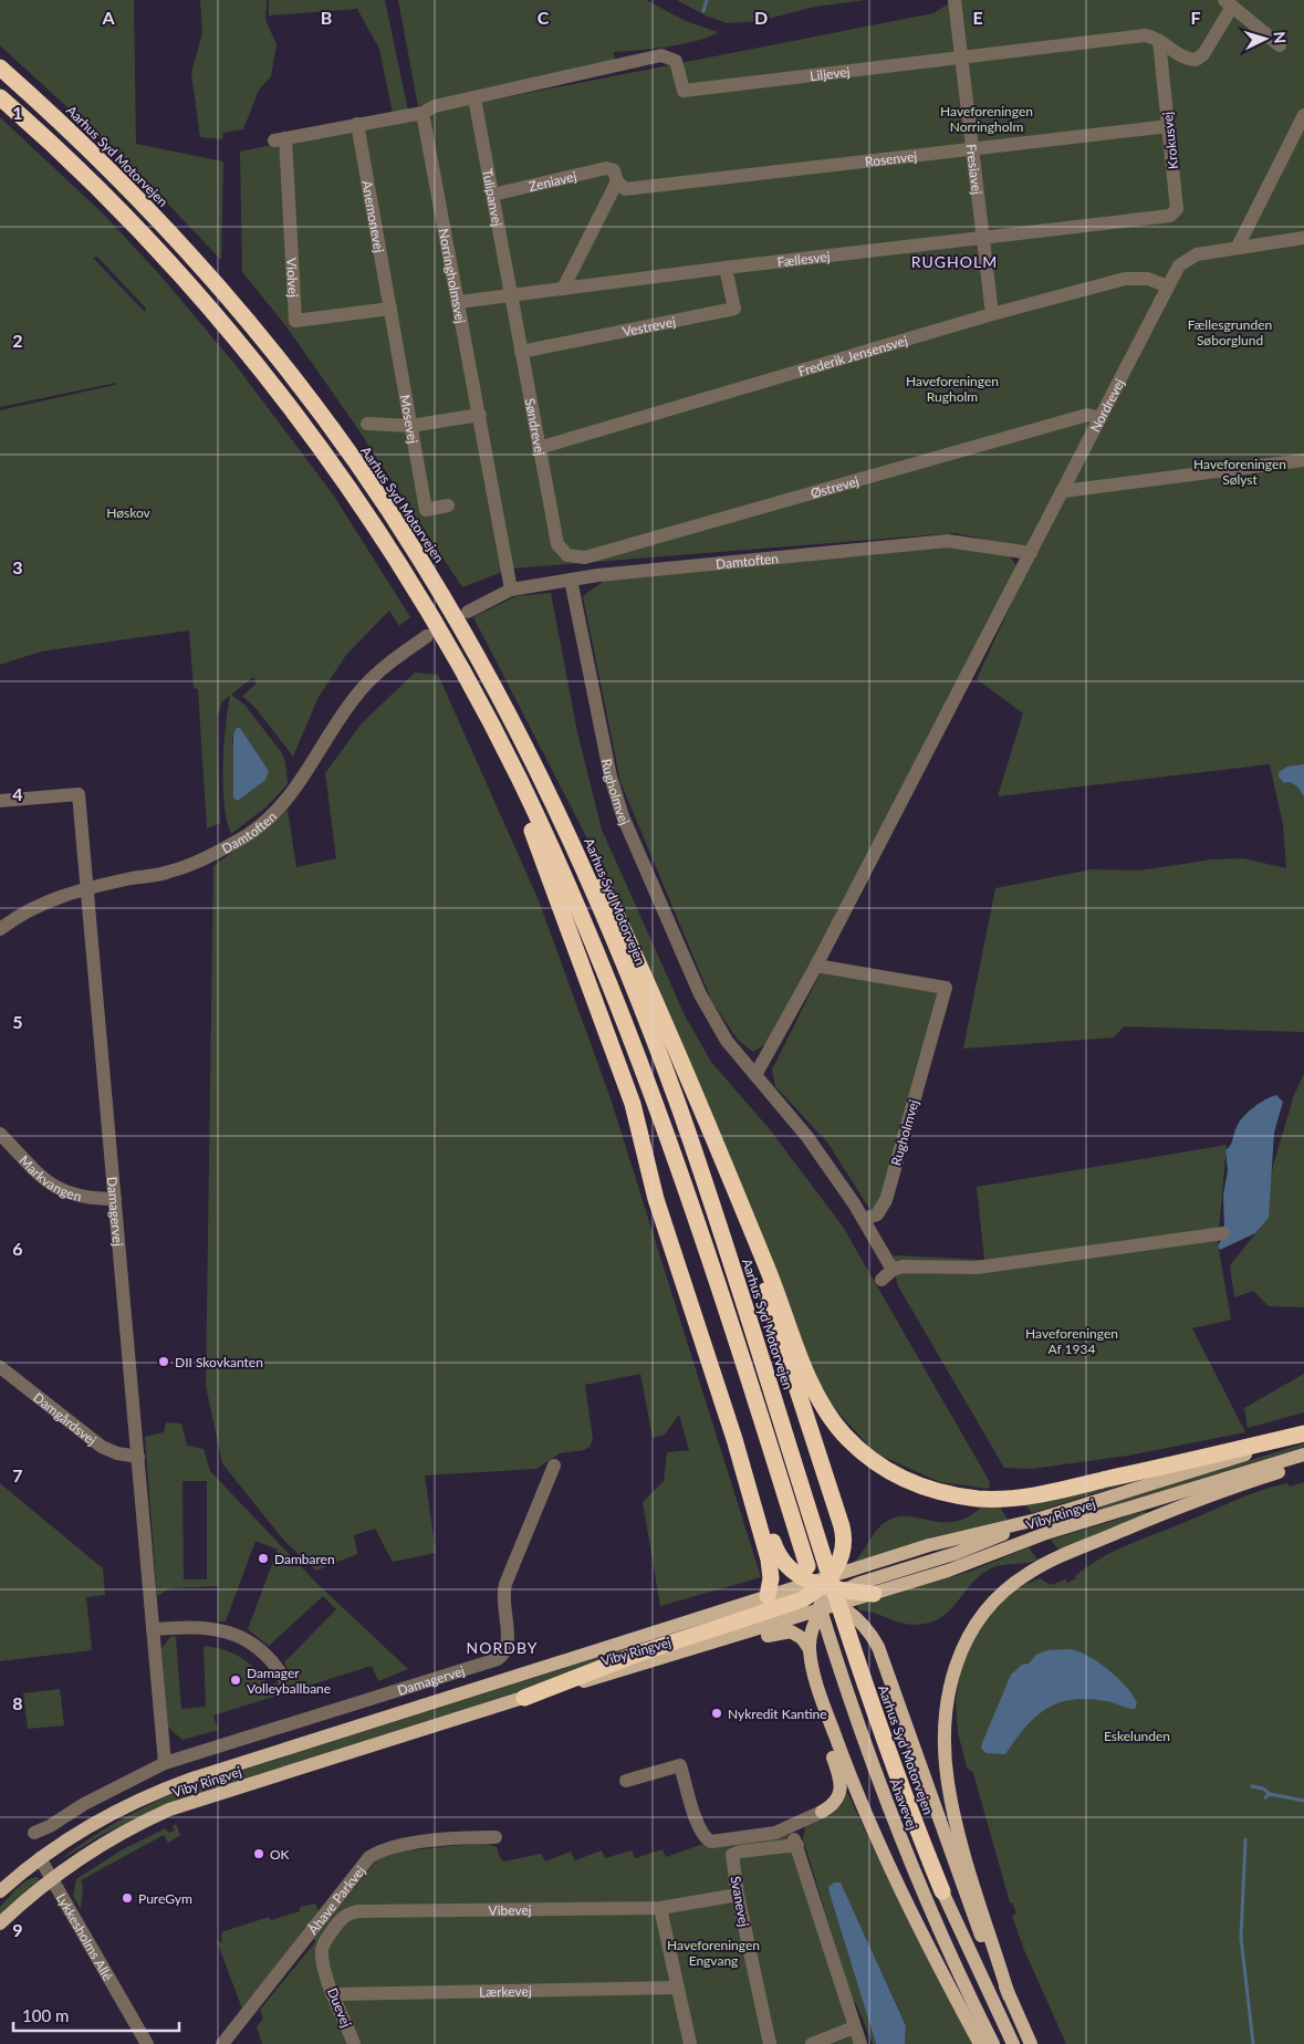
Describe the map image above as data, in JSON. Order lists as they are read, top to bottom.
{
  "streets": {
    "highway": ["Aarhus Syd Motorvejen"],
    "main road": ["Viby Ringvej", "Åhavevej"],
    "street": [
      "Liljevej",
      "Krokusvej",
      "Rosenvej",
      "Fresiavej",
      "Zeniavej",
      "Tulipanvej",
      "Anemonevej",
      "Fællesvej",
      "Norringholmsvej",
      "Violvej",
      "Vestrevej",
      "Frederik Jensensvej",
      "Nordrevej",
      "Mosevej",
      "Søndrevej",
      "Østrevej",
      "Damtoften",
      "Rugholmvej",
      "Markvangen",
      "Damagervej",
      "Damgårdsvej",
      "Åhave Parkvej",
      "Svanevej",
      "Vibevej",
      "Lykkesholms Allé",
      "Lærkevej",
      "Duevej"
    ]
  },
  "crossings": [
    ["Liljevej", "Krokusvej"],
    ["Liljevej", "Fresiavej"],
    ["Liljevej", "Tulipanvej"],
    ["Liljevej", "Norringholmsvej"],
    ["Krokusvej", "Rosenvej"],
    ["Krokusvej", "Fællesvej"],
    ["Rosenvej", "Fresiavej"],
    ["Rosenvej", "Zeniavej"],
    ["Fresiavej", "Fællesvej"],
    ["Fresiavej", "Frederik Jensensvej"],
    ["Zeniavej", "Tulipanvej"],
    ["Tulipanvej", "Fællesvej"],
    ["Tulipanvej", "Søndrevej"],
    ["Anemonevej", "Violvej"],
    ["Anemonevej", "Mosevej"],
    ["Fællesvej", "Norringholmsvej"],
    ["Fællesvej", "Vestrevej"],
    ["Fællesvej", "Søndrevej"],
    ["Norringholmsvej", "Damtoften"],
    ["Violvej", "Mosevej"],
    ["Vestrevej", "Søndrevej"],
    ["Frederik Jensensvej", "Nordrevej"],
    ["Frederik Jensensvej", "Søndrevej"],
    ["Nordrevej", "Østrevej"],
    ["Nordrevej", "Damtoften"],
    ["Søndrevej", "Østrevej"],
    ["Damtoften", "Rugholmvej"],
    ["Damtoften", "Damagervej"],
    ["Markvangen", "Damagervej"],
    ["Damagervej", "Damgårdsvej"],
    ["Viby Ringvej", "Åhavevej"],
    ["Viby Ringvej", "Lykkesholms Allé"],
    ["Svanevej", "Vibevej"],
    ["Vibevej", "Duevej"],
    ["Lærkevej", "Duevej"]
  ],
  "districts": ["RUGHOLM", "NORDBY"],
  "parks": [
    "Haveforeningen Norringholm",
    "Fællesgrunden Søborglund",
    "Haveforeningen Rugholm",
    "Haveforeningen Sølyst",
    "Høskov",
    "Haveforeningen Af 1934",
    "Eskelunden",
    "Haveforeningen Engvang"
  ],
  "places": [
    "DII Skovkanten",
    "Dambaren",
    "Damager Volleyballbane",
    "Nykredit Kantine",
    "OK",
    "PureGym"
  ],
  "scale_bar": "100 m",
  "north": "right",
  "grid": {
    "columns": [
      "A",
      "B",
      "C",
      "D",
      "E",
      "F"
    ],
    "rows": [
      "1",
      "2",
      "3",
      "4",
      "5",
      "6",
      "7",
      "8",
      "9"
    ]
  }
}
